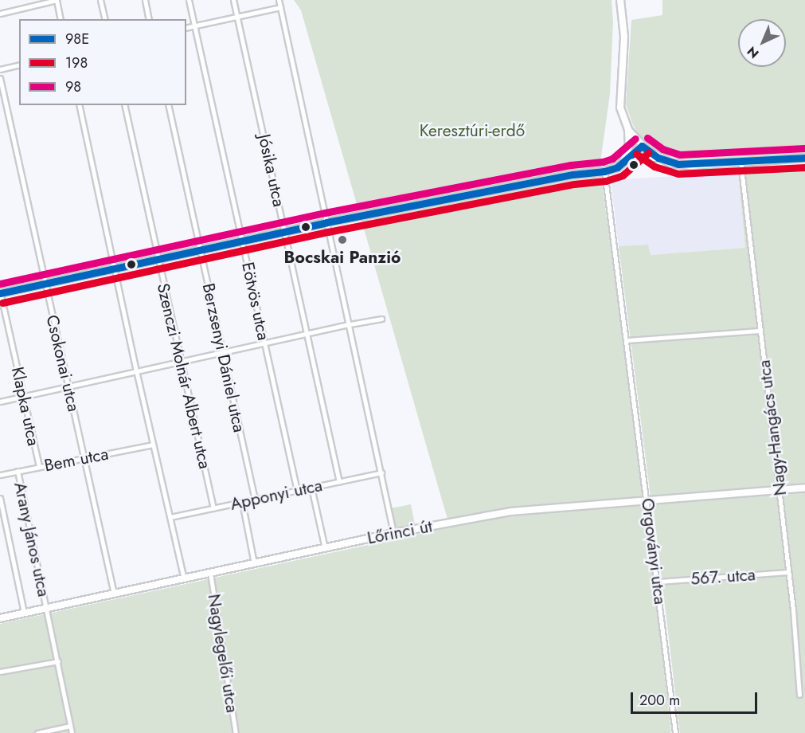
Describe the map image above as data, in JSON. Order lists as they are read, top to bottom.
{
  "streets": {
    "street": [
      "Jósika utca",
      "Eötvös utca",
      "Berzsenyi Dániel utca",
      "Csokonai utca",
      "Szenczi Molnár Albert utca",
      "Klapka utca",
      "Nagy-Hangács utca",
      "Bem utca",
      "Apponyi utca",
      "Lőrinci út",
      "Arany János utca",
      "Orgoványi utca",
      "567. utca",
      "Nagylegelői utca"
    ]
  },
  "crossings": [
    ["Jósika utca", "Apponyi utca"],
    ["Eötvös utca", "Apponyi utca"],
    ["Berzsenyi Dániel utca", "Apponyi utca"],
    ["Csokonai utca", "Bem utca"],
    ["Csokonai utca", "Lőrinci út"],
    ["Szenczi Molnár Albert utca", "Apponyi utca"],
    ["Klapka utca", "Bem utca"],
    ["Nagy-Hangács utca", "Lőrinci út"],
    ["Nagy-Hangács utca", "567. utca"],
    ["Bem utca", "Arany János utca"],
    ["Lőrinci út", "Arany János utca"],
    ["Lőrinci út", "Orgoványi utca"],
    ["Lőrinci út", "Nagylegelői utca"],
    ["Orgoványi utca", "567. utca"]
  ],
  "parks": ["Keresztúri-erdő"],
  "places": ["Bocskai Panzió"],
  "lines": ["transit line 98", "transit line 98E", "transit line 198"],
  "legend": ["98E", "198", "98"],
  "scale_bar": "200 m",
  "north": "bottom left"
}
